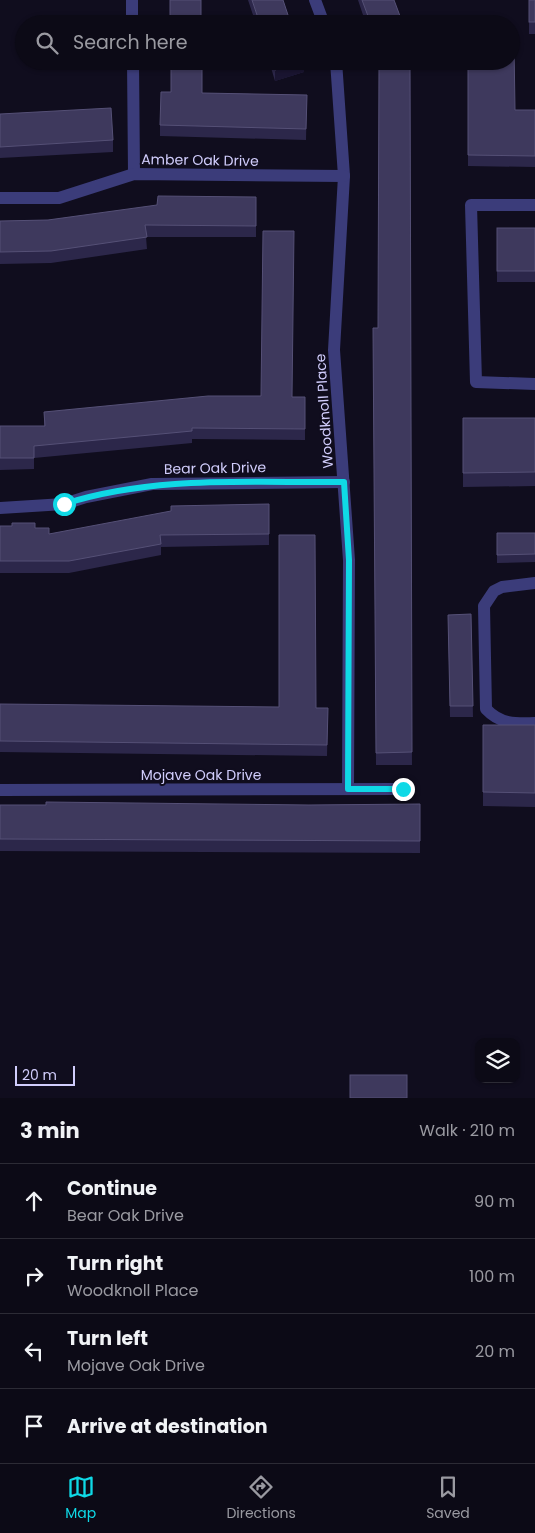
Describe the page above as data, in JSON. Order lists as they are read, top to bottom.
{
  "streets": {
    "street": [
      "Amber Oak Drive",
      "Woodknoll Place",
      "Bear Oak Drive",
      "Mojave Oak Drive"
    ]
  },
  "crossings": [
    ["Amber Oak Drive", "Woodknoll Place"],
    ["Woodknoll Place", "Bear Oak Drive"],
    ["Woodknoll Place", "Mojave Oak Drive"]
  ],
  "scale_bar": "20 m",
  "page": {
    "search": "Search here",
    "scale": "20 m",
    "heading": ["3 min", "Walk · 210 m"],
    "list": [
      ["Continue", "Bear Oak Drive", "90 m"],
      ["Turn right", "Woodknoll Place", "100 m"],
      ["Turn left", "Mojave Oak Drive", "20 m"],
      "Arrive at destination"
    ],
    "nav": ["Map", "Directions", "Saved"]
  }
}
